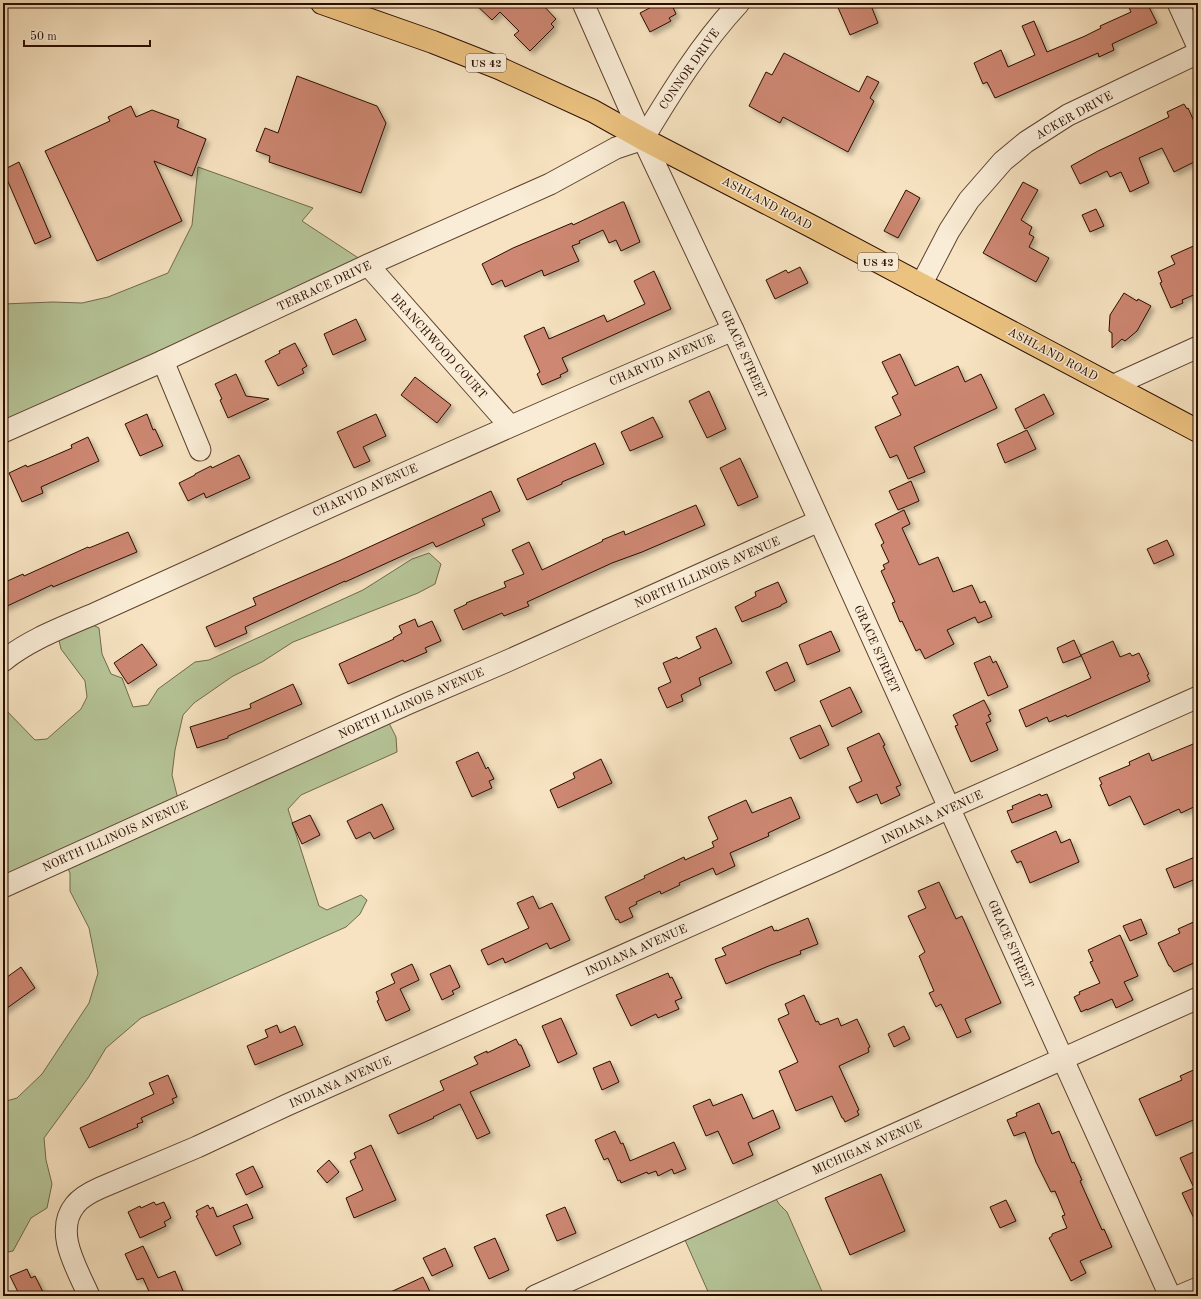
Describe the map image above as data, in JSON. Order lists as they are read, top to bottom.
{
  "streets": {
    "main road": ["US 42", "ASHLAND ROAD"],
    "street": [
      "CONNOR DRIVE",
      "ACKER DRIVE",
      "TERRACE DRIVE",
      "BRANCHWOOD COURT",
      "GRACE STREET",
      "CHARVID AVENUE",
      "NORTH ILLINOIS AVENUE",
      "INDIANA AVENUE",
      "MICHIGAN AVENUE"
    ]
  },
  "crossings": [
    ["CONNOR DRIVE", "ASHLAND ROAD"],
    ["CONNOR DRIVE", "TERRACE DRIVE"],
    ["CONNOR DRIVE", "GRACE STREET"],
    ["ACKER DRIVE", "ASHLAND ROAD"],
    ["ASHLAND ROAD", "TERRACE DRIVE"],
    ["ASHLAND ROAD", "GRACE STREET"],
    ["TERRACE DRIVE", "BRANCHWOOD COURT"],
    ["TERRACE DRIVE", "GRACE STREET"],
    ["BRANCHWOOD COURT", "CHARVID AVENUE"],
    ["GRACE STREET", "CHARVID AVENUE"],
    ["GRACE STREET", "NORTH ILLINOIS AVENUE"],
    ["GRACE STREET", "INDIANA AVENUE"],
    ["GRACE STREET", "MICHIGAN AVENUE"]
  ],
  "scale_bar": "50 m"
}
